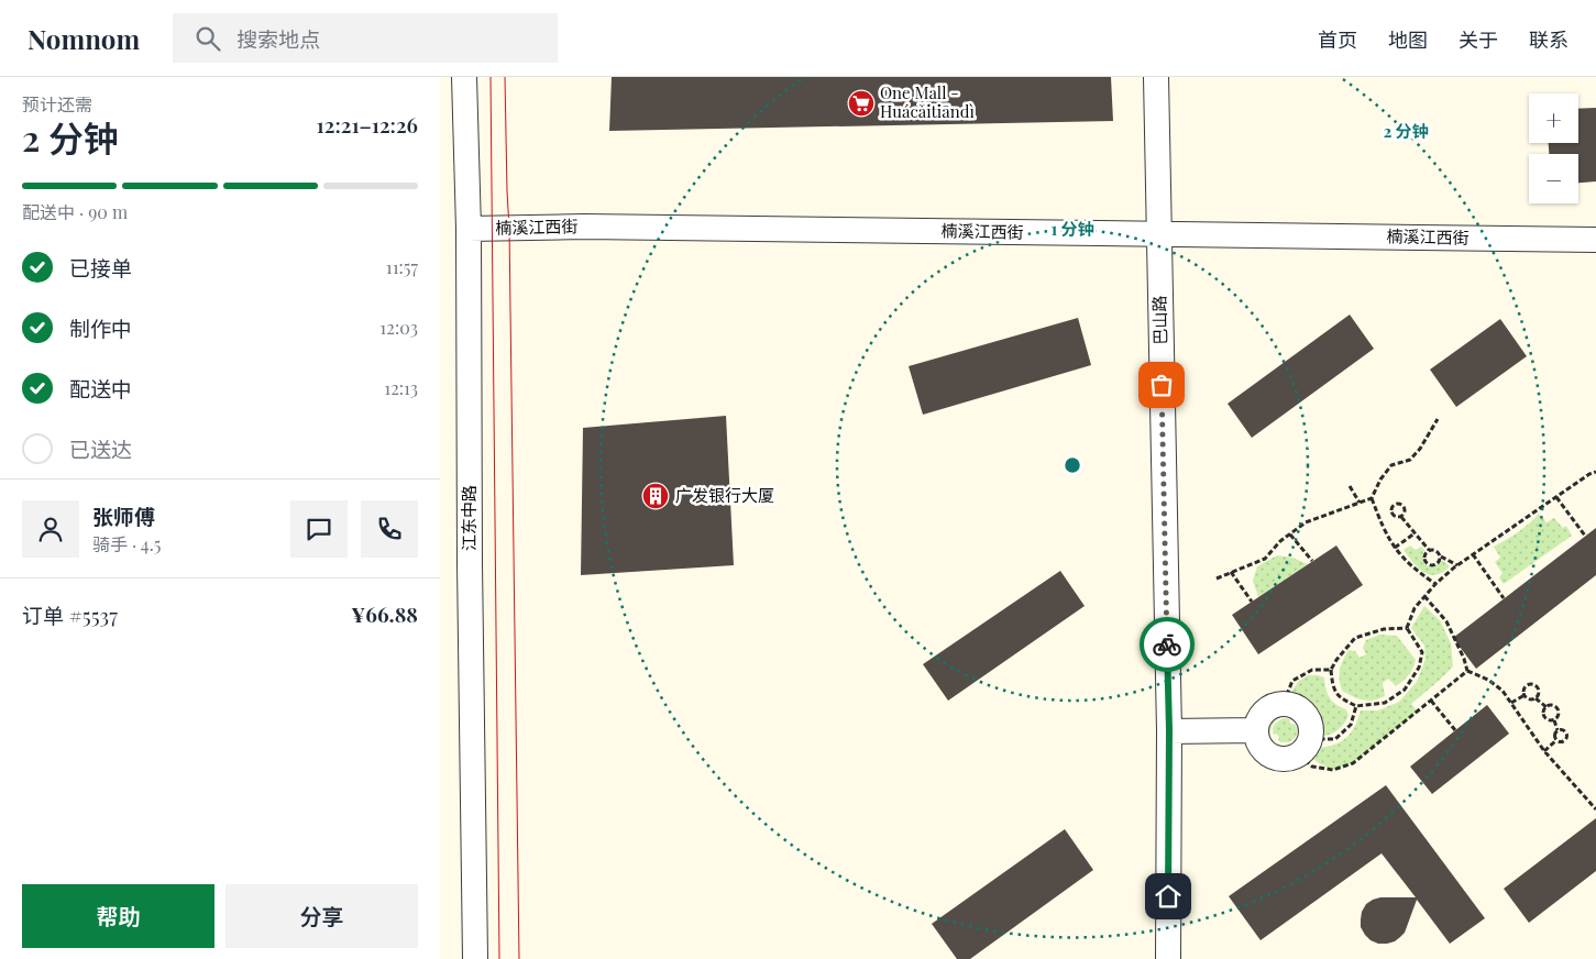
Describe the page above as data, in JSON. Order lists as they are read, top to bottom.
{
  "streets": {
    "street": ["楠溪江西街", "巴山路", "江东中路"]
  },
  "crossings": [
    ["楠溪江西街", "巴山路"],
    ["楠溪江西街", "江东中路"]
  ],
  "places": {
    "supermarket": ["One Mall - Huácǎitiāndì"],
    "building": ["广发银行大厦"]
  },
  "page": {
    "header": "Nomnom",
    "search": "搜索地点",
    "nav": [
      "首页",
      "地图",
      "关于",
      "联系"
    ],
    "heading": ["2 分钟", "预计还需", "12:21–12:26"],
    "panel": [
      "张师傅",
      "骑手 · 4.5",
      "订单 #5537",
      "¥66.88"
    ],
    "map_buttons": ["+", "−"],
    "bar": "配送中 · 90 m",
    "list": [
      ["已接单", "11:57"],
      ["制作中", "12:03"],
      ["配送中", "12:13"],
      "已送达"
    ],
    "buttons": ["帮助", "分享"]
  },
  "rings": ["2 分钟", "1 分钟"]
}
